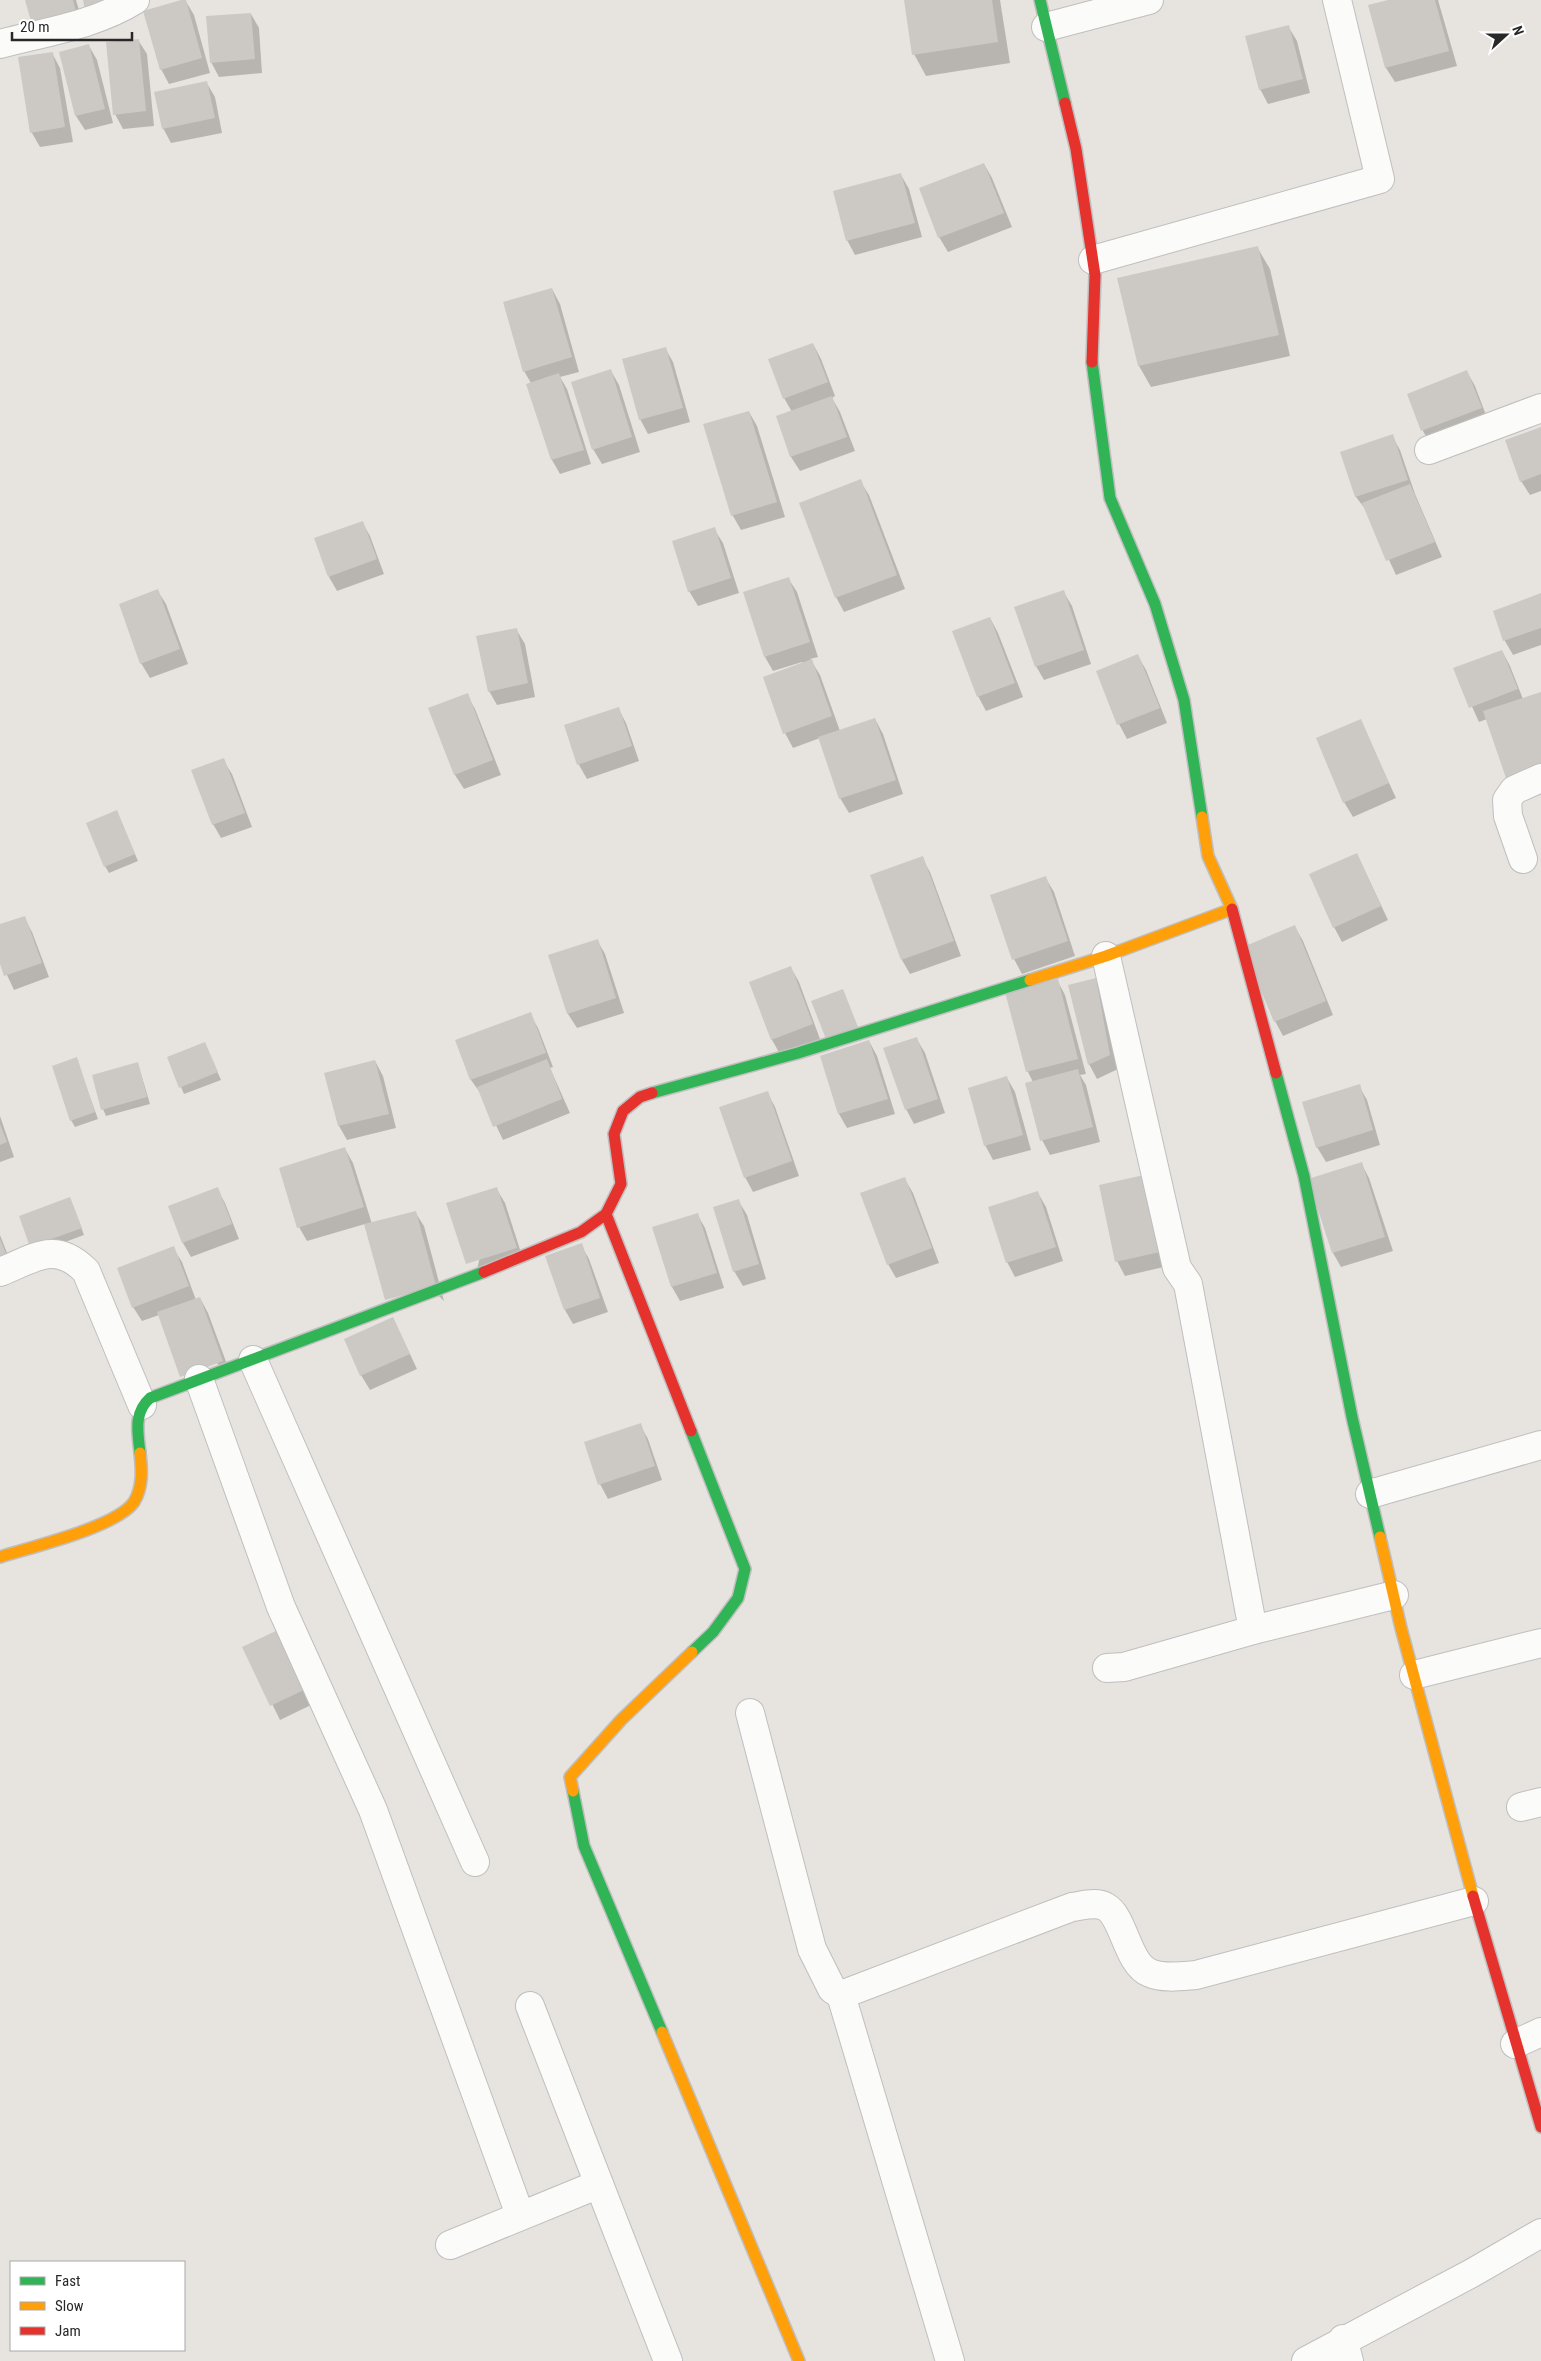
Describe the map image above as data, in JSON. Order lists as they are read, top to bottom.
{
  "legend": ["Fast", "Slow", "Jam"],
  "scale_bar": "20 m",
  "north": "right"
}
